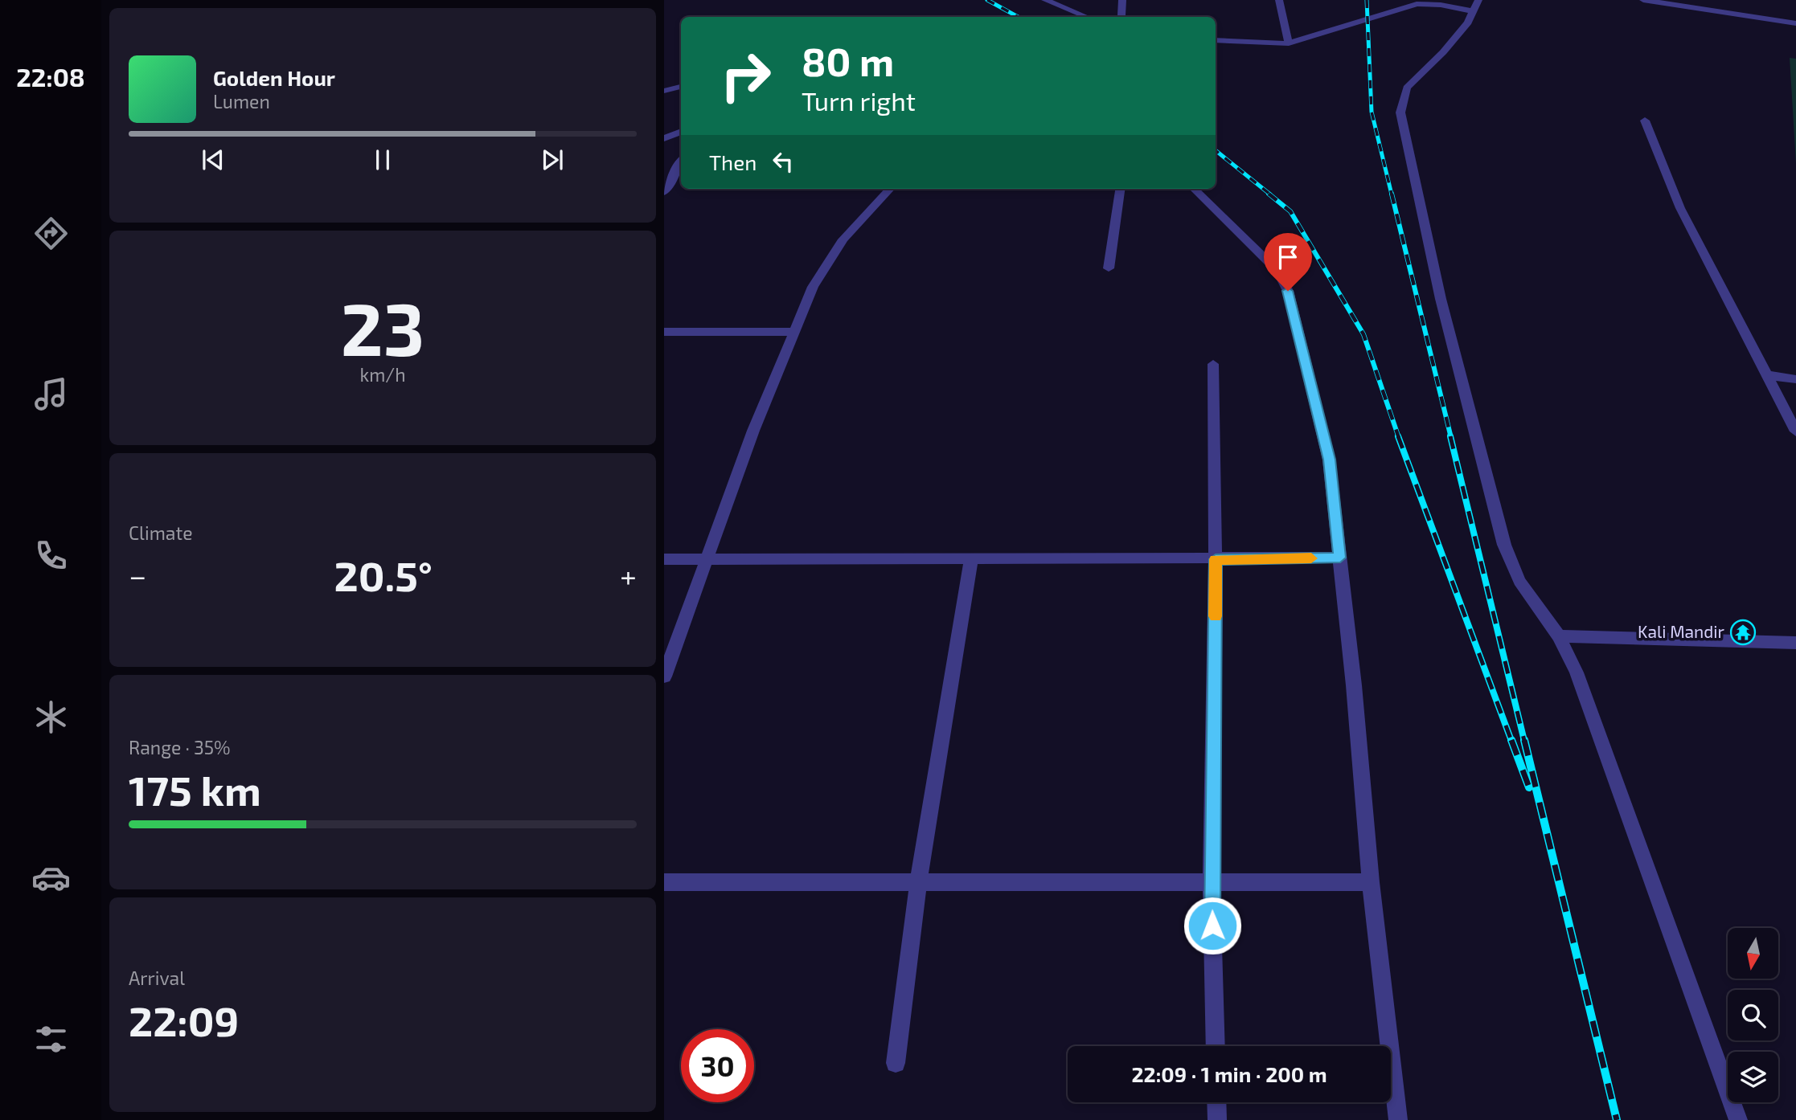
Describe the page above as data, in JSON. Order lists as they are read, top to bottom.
{
  "places": {
    "temple": ["Kali Mandir"]
  },
  "north": "bottom",
  "page": {
    "tabs": "22:08",
    "turn": ["80 m", "Turn right"],
    "song": ["Golden Hour", "Lumen"],
    "then": "Then",
    "tile": [
      ["23", "km/h"],
      "Climate",
      ["Range · 35%", "175 km"],
      ["Arrival", "22:09"]
    ],
    "heat": ["−", "20.5°", "+"],
    "limit": "30",
    "trip": "22:09 · 1 min · 200 m"
  }
}
